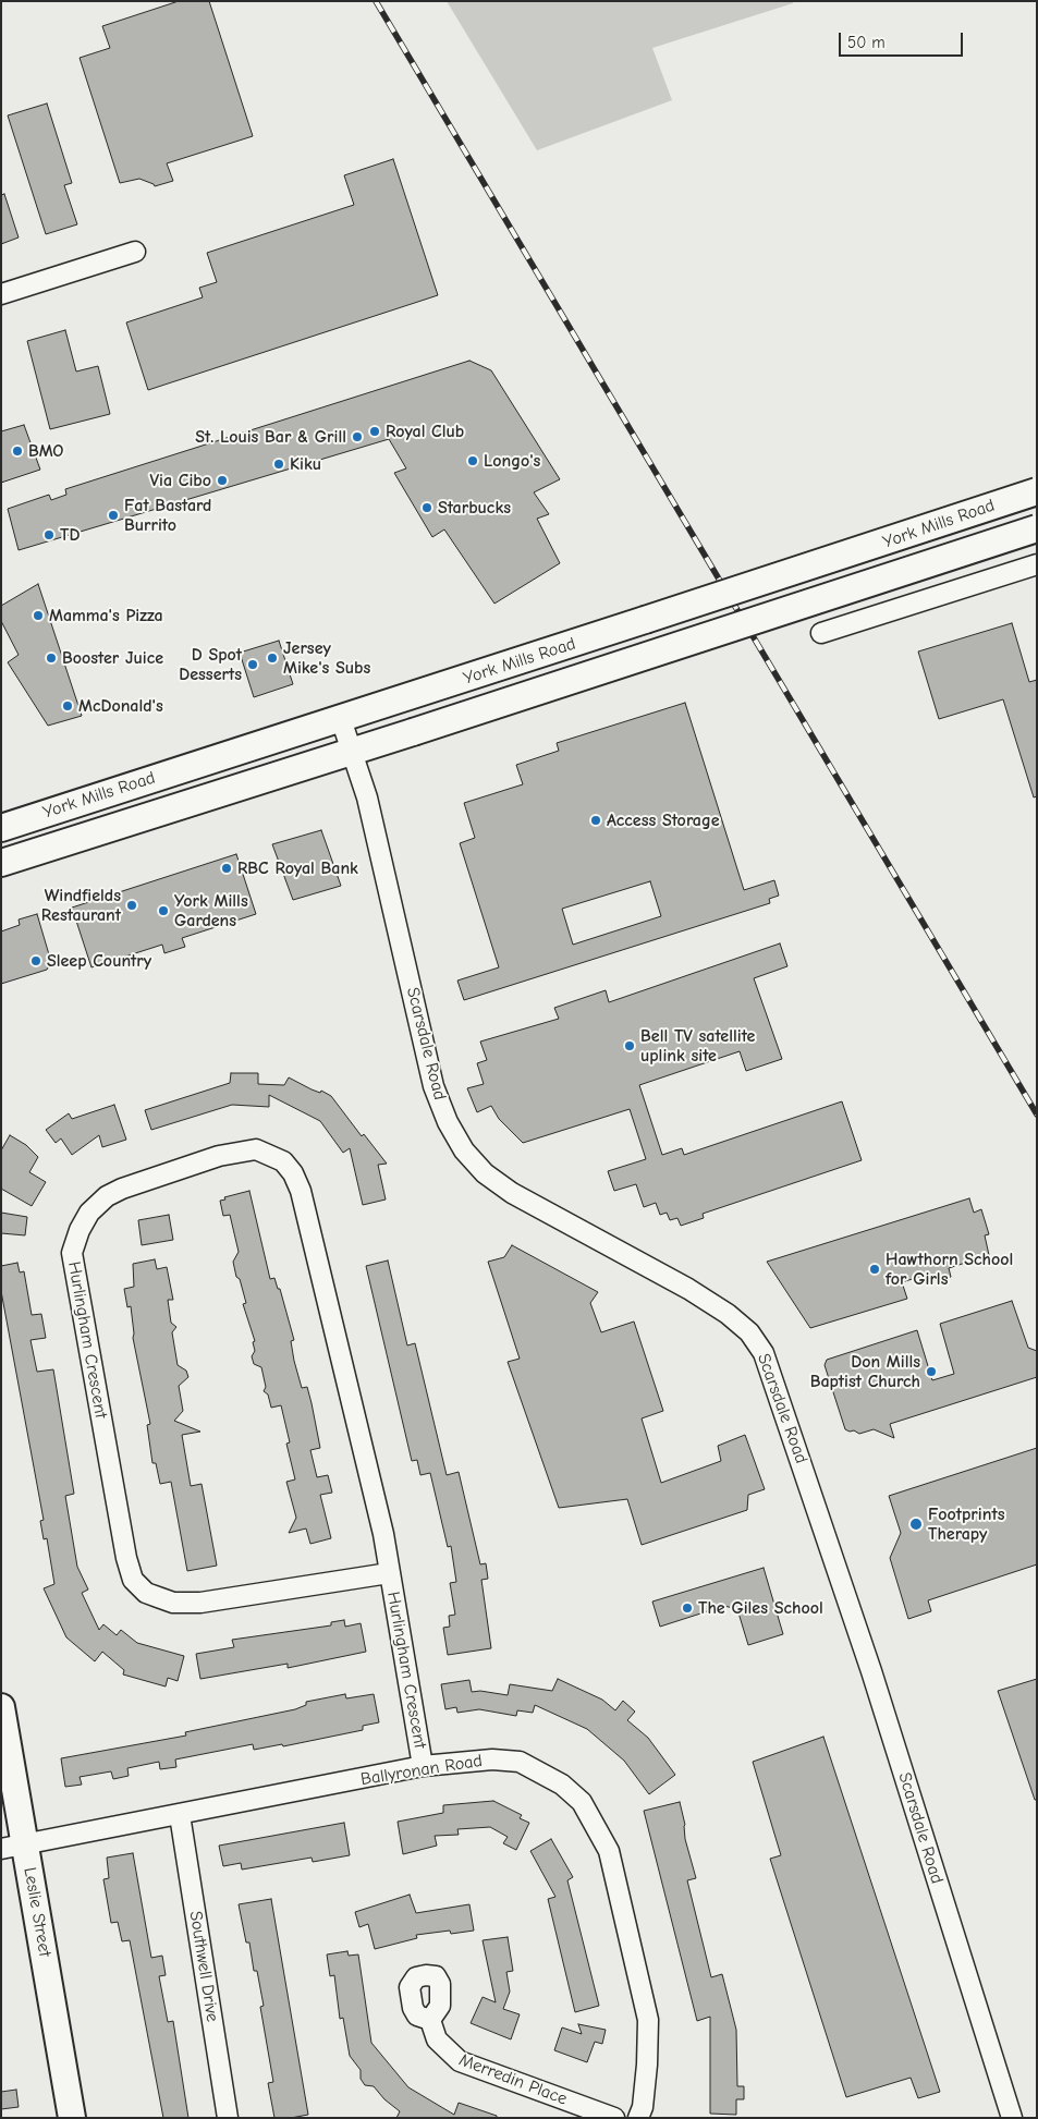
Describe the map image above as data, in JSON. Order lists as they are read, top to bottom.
{
  "streets": {
    "main road": ["York Mills Road", "Leslie Street"],
    "street": [
      "Scarsdale Road",
      "Hurlingham Crescent",
      "Ballyronan Road",
      "Southwell Drive",
      "Merredin Place"
    ]
  },
  "crossings": [
    ["York Mills Road", "Scarsdale Road"],
    ["Hurlingham Crescent", "Ballyronan Road"],
    ["Ballyronan Road", "Leslie Street"],
    ["Ballyronan Road", "Southwell Drive"]
  ],
  "places": [
    "Royal Club",
    "St. Louis Bar & Grill",
    "BMO",
    "Longo's",
    "Kiku",
    "Via Cibo",
    "Starbucks",
    "Fat Bastard Burrito",
    "TD",
    "Mamma's Pizza",
    "Booster Juice",
    "Jersey Mike's Subs",
    "D Spot Desserts",
    "McDonald's",
    "Access Storage",
    "RBC Royal Bank",
    "Windfields Restaurant",
    "York Mills Gardens",
    "Sleep Country",
    "Bell TV satellite uplink site",
    "Hawthorn School for Girls",
    "Don Mills Baptist Church",
    "Footprints Therapy",
    "The Giles School"
  ],
  "scale_bar": "50 m"
}
